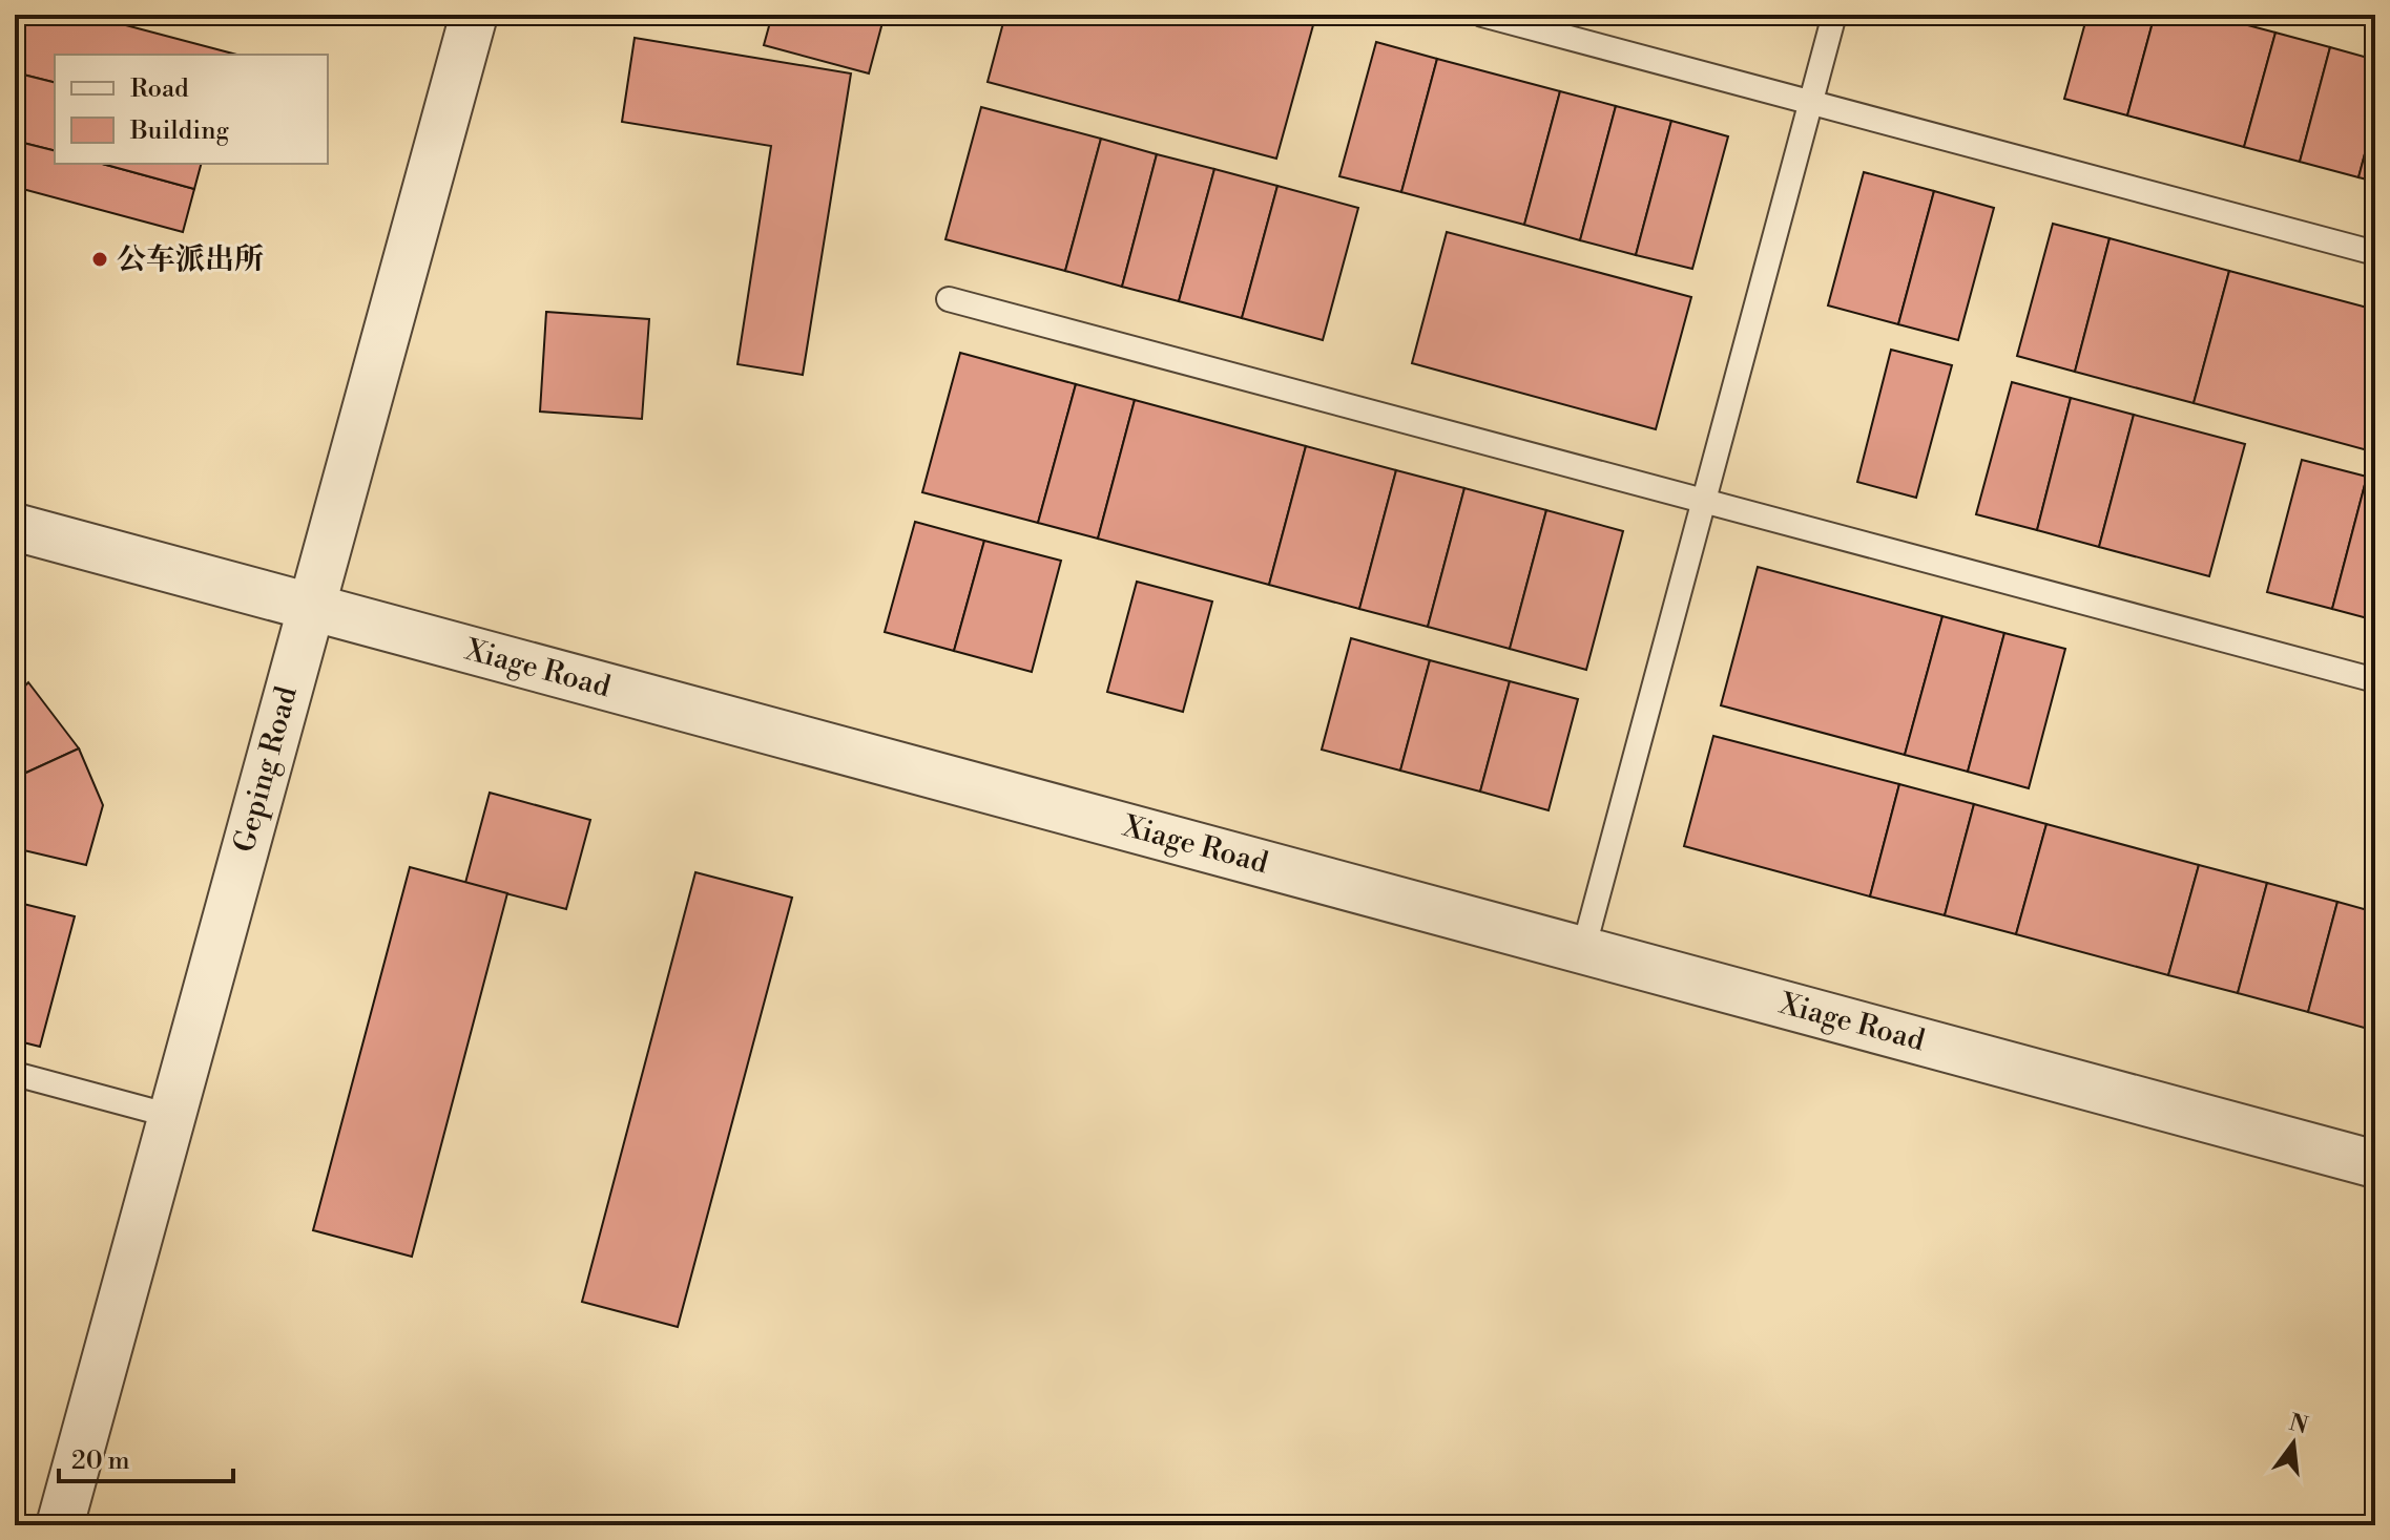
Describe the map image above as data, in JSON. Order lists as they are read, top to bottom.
{
  "streets": {
    "street": ["Xiage Road", "Geping Road"]
  },
  "crossings": [
    ["Xiage Road", "Geping Road"]
  ],
  "places": ["公车派出所"],
  "legend": ["Road", "Building"],
  "scale_bar": "20 m",
  "north": "top"
}
